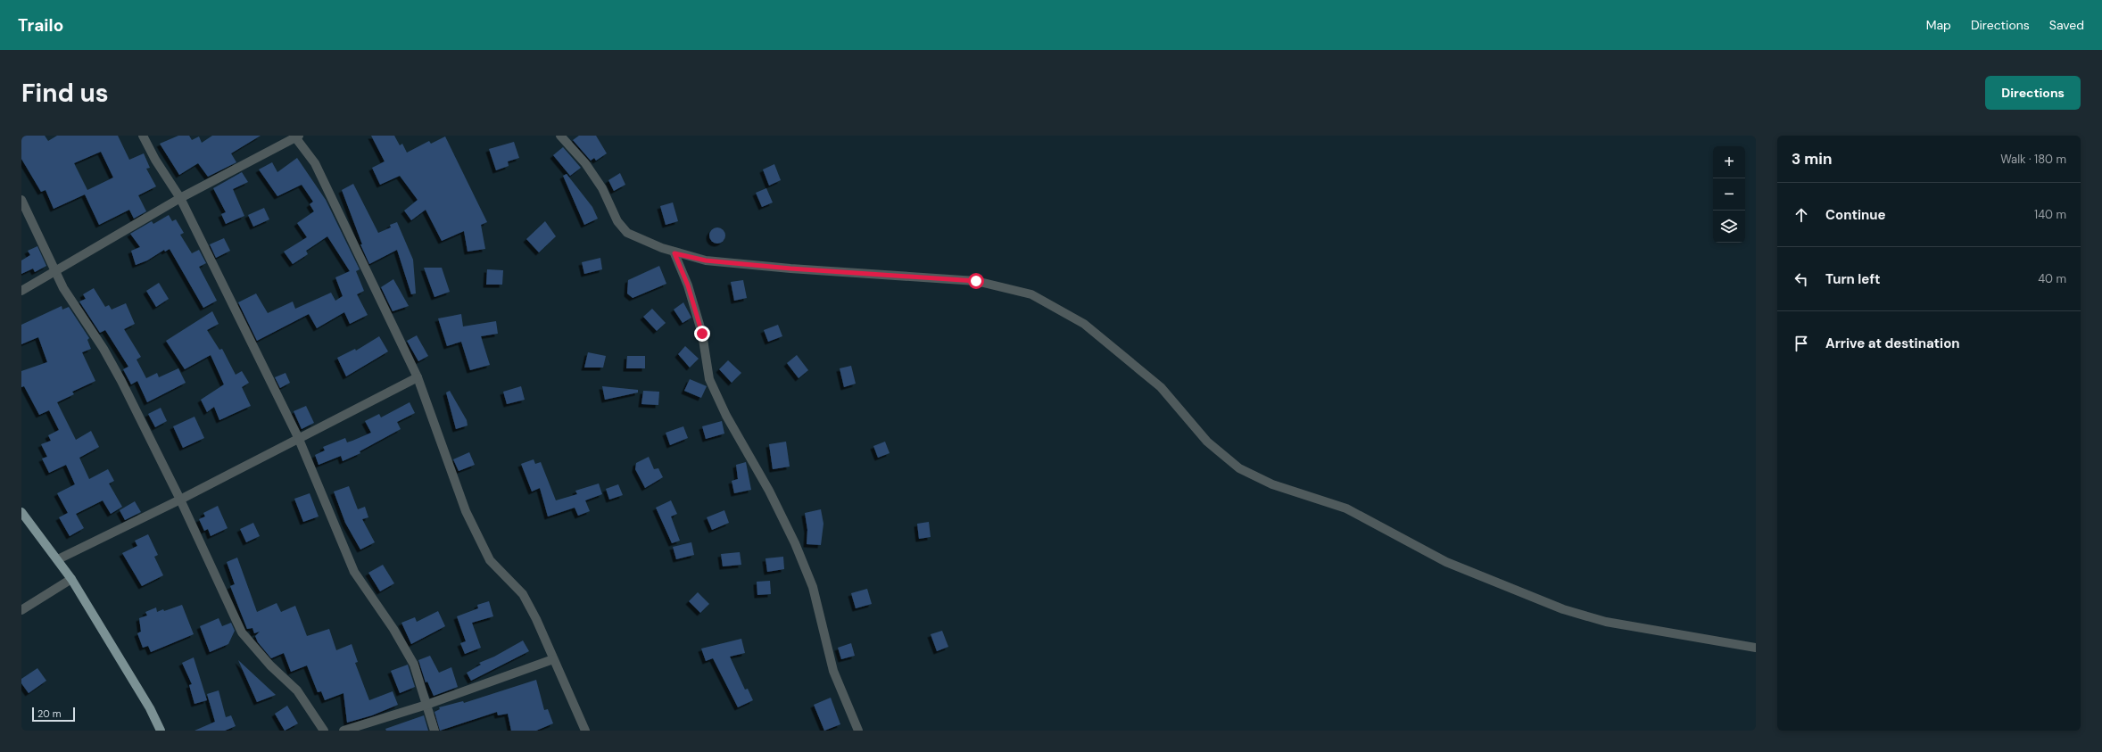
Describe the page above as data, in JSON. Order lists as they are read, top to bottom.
{
  "scale_bar": "20 m",
  "page": {
    "header": "Trailo",
    "nav": ["Map", "Directions", "Saved"],
    "buttons": "Directions",
    "title": "Find us",
    "heading": ["3 min", "Walk · 180 m"],
    "map_buttons": ["+", "−"],
    "list": [
      ["Continue", "140 m"],
      ["Turn left", "40 m"],
      "Arrive at destination"
    ],
    "scale": "20 m"
  }
}
